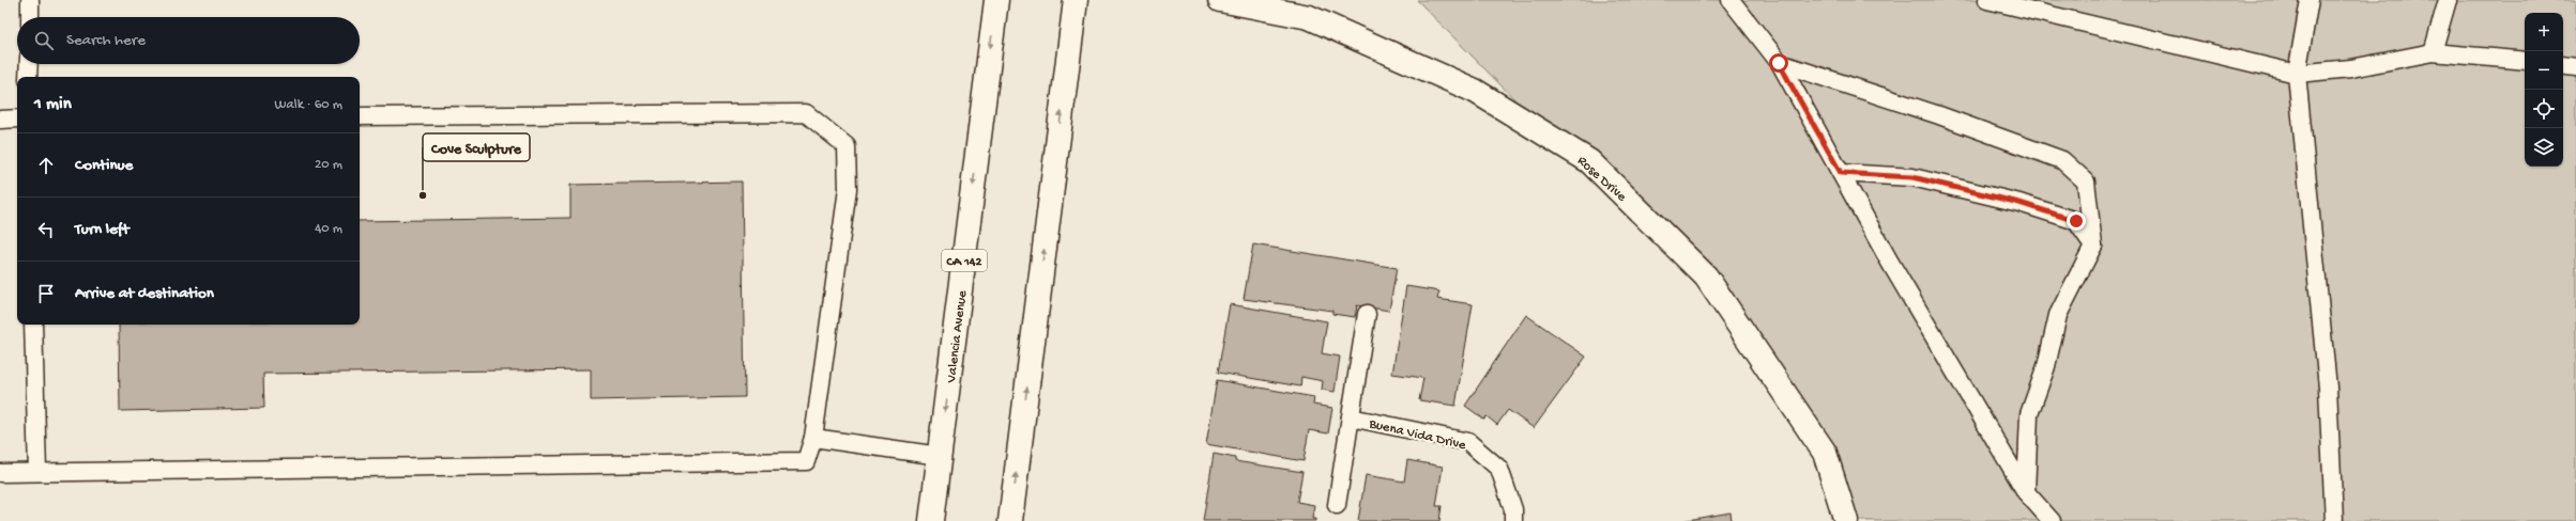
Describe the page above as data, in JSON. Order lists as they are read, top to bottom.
{
  "streets": {
    "main road": ["Rose Drive", "CA 142", "Valencia Avenue"],
    "lane": ["Buena Vida Drive"]
  },
  "places": ["Cove Sculpture"],
  "page": {
    "map_buttons": ["+", "−"],
    "search": "Search here",
    "heading": ["1 min", "Walk · 60 m"],
    "list": [
      ["Continue", "20 m"],
      ["Turn left", "40 m"],
      "Arrive at destination"
    ]
  }
}
